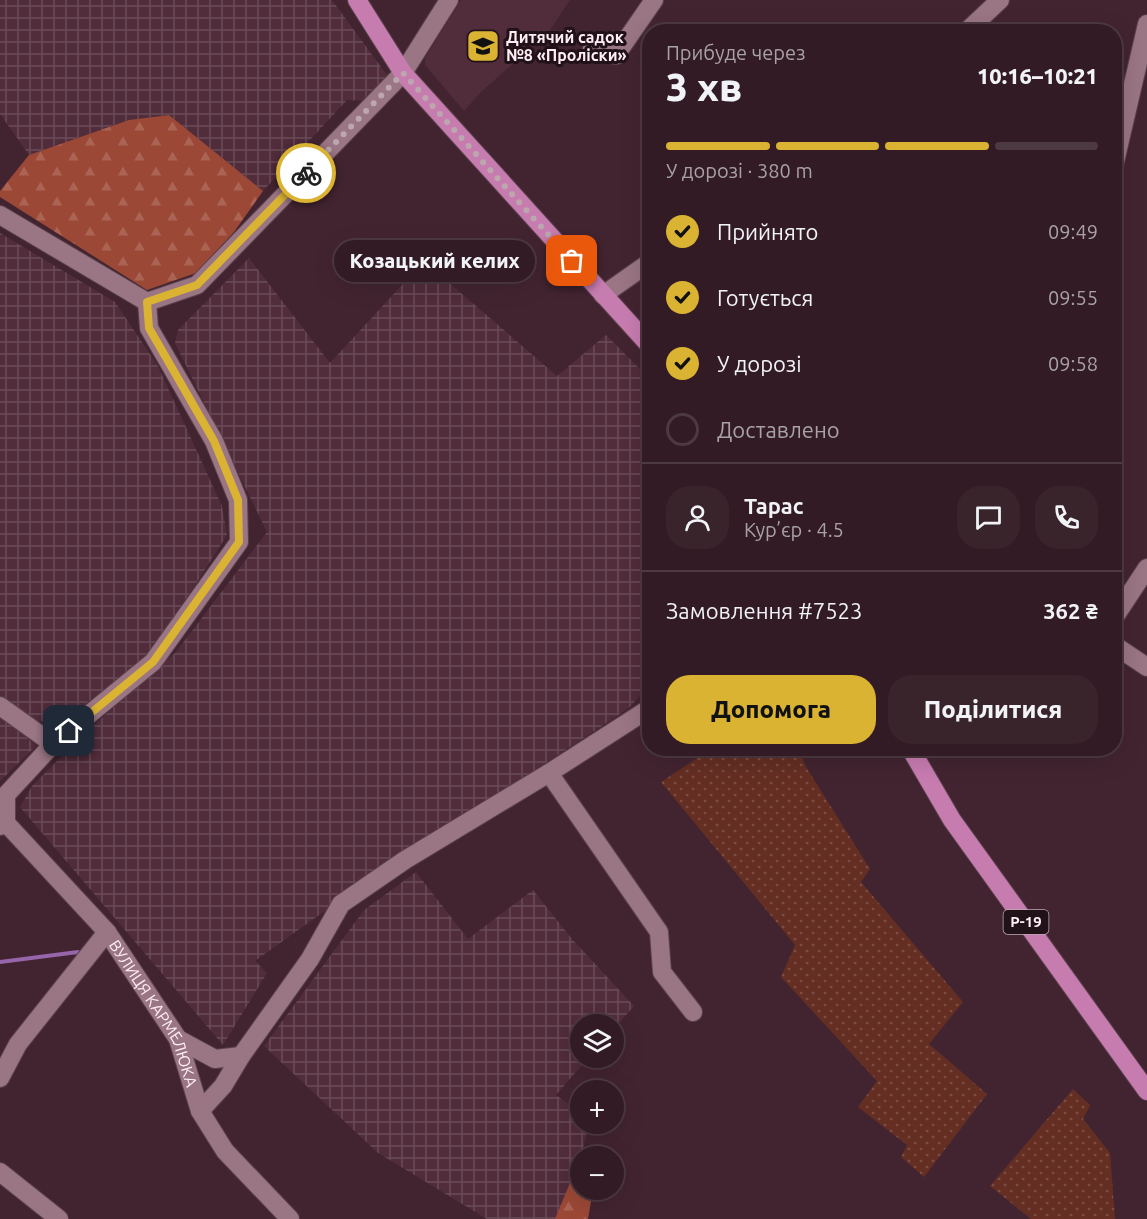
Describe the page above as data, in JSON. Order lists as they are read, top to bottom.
{
  "streets": {
    "main road": ["Р-19"],
    "street": ["ВУЛИЦЯ КАРМЕЛЮКА"]
  },
  "places": {
    "school or university": ["Дитячий садок №8 «Проліски»"],
    "other": ["Козацький келих"]
  },
  "page": {
    "heading": ["3 хв", "Прибуде через", "10:16–10:21"],
    "panel": [
      "Тарас",
      "Кур’єр · 4.5",
      "Замовлення #7523",
      "362 ₴"
    ],
    "bar": "У дорозі · 380 m",
    "list": [
      ["Прийнято", "09:49"],
      ["Готується", "09:55"],
      ["У дорозі", "09:58"],
      "Доставлено"
    ],
    "bubble": "Козацький келих",
    "buttons": ["Допомога", "Поділитися"],
    "map_buttons": ["+", "−"]
  }
}
